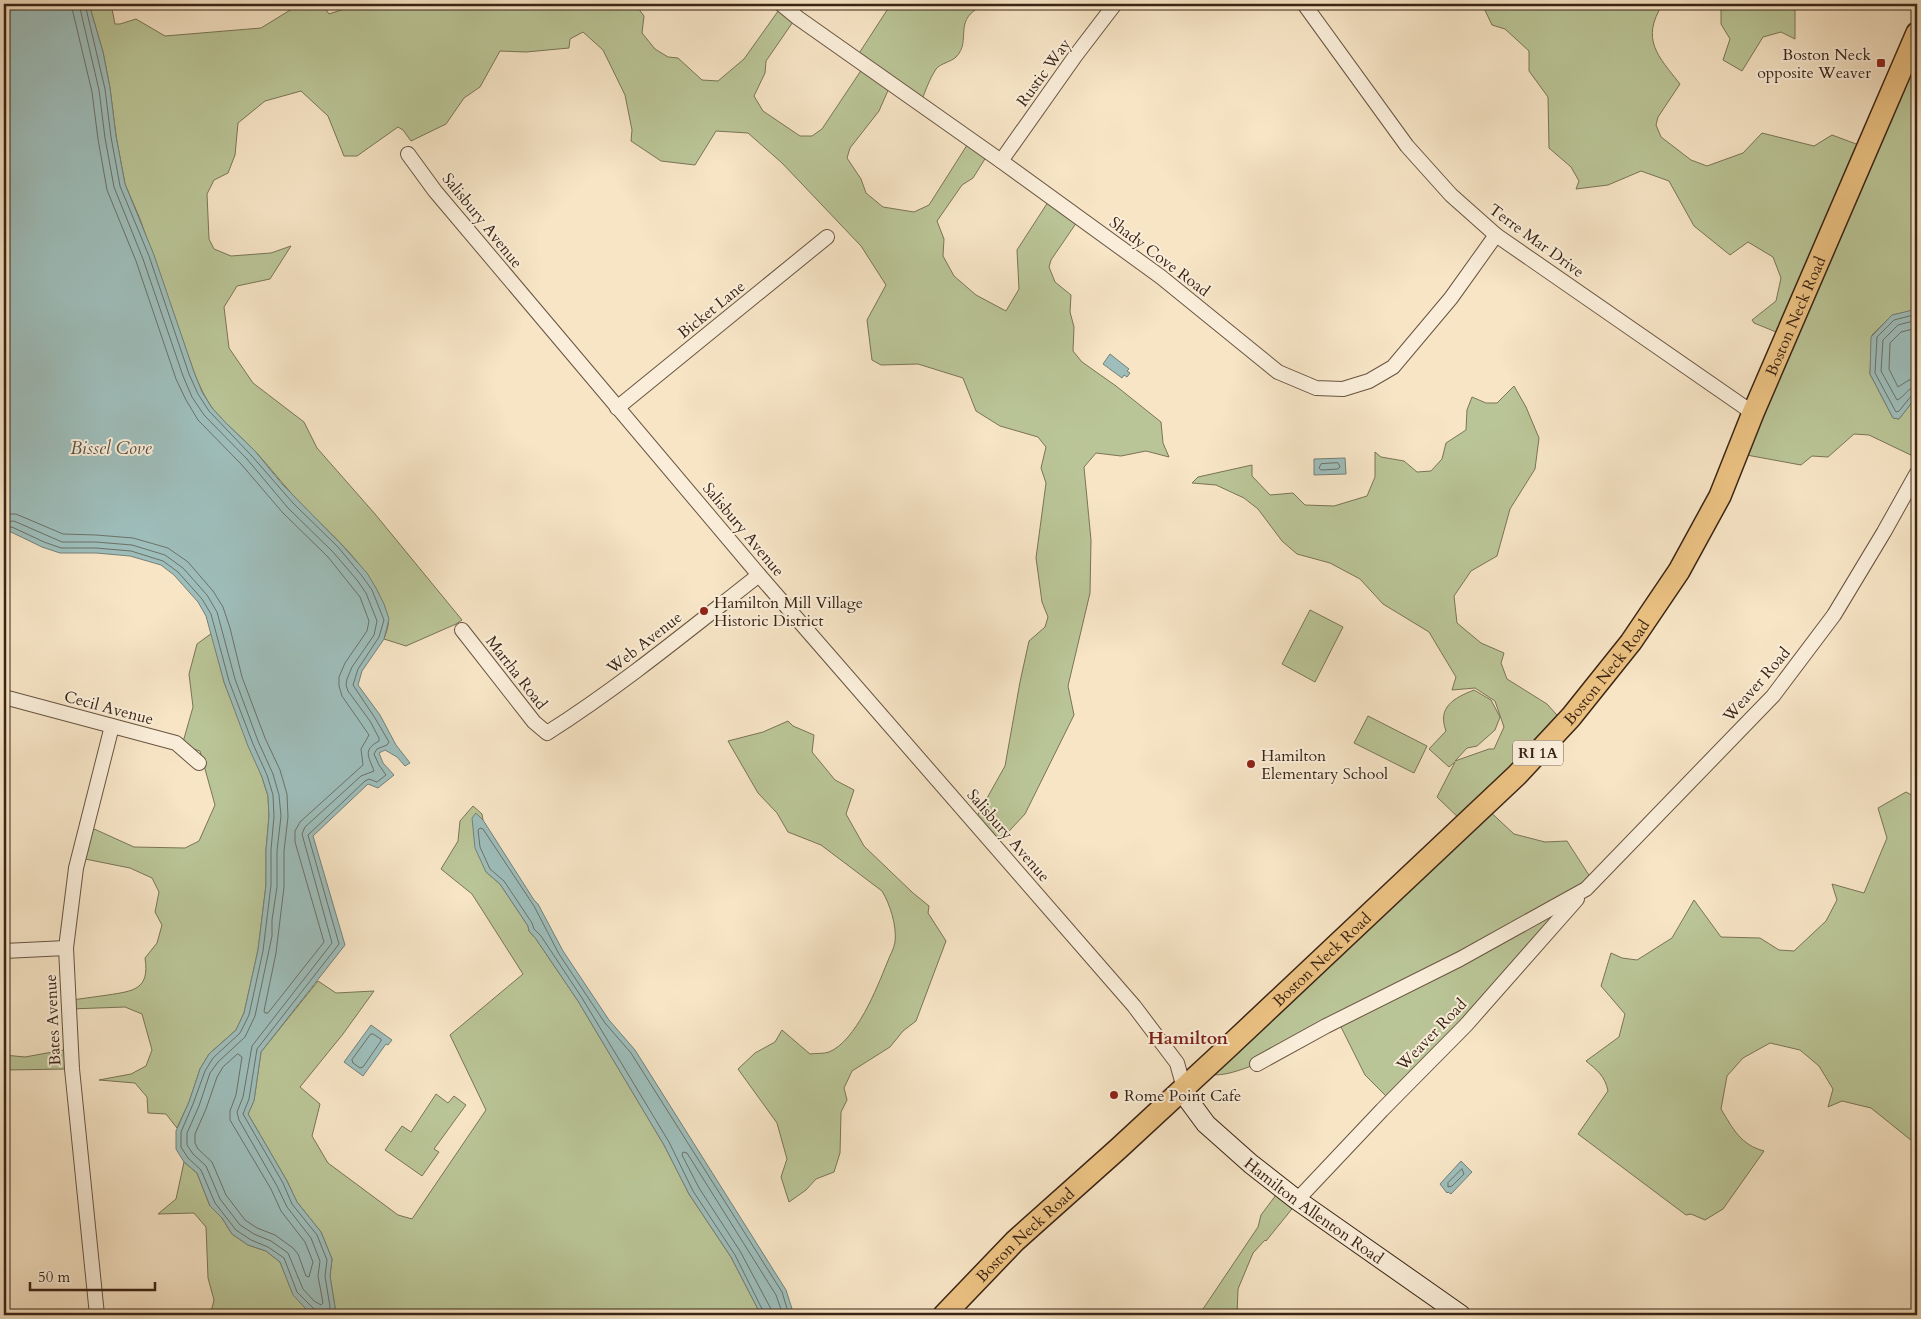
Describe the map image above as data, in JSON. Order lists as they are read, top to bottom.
{
  "streets": {
    "main road": ["Boston Neck Road", "RI 1A"],
    "street": [
      "Rustic Way",
      "Salisbury Avenue",
      "Terre Mar Drive",
      "Shady Cove Road",
      "Bicket Lane",
      "Web Avenue",
      "Martha Road",
      "Weaver Road",
      "Cecil Avenue",
      "Bates Avenue",
      "Hamilton Allenton Road"
    ]
  },
  "crossings": [
    ["Rustic Way", "Shady Cove Road"],
    ["Salisbury Avenue", "Bicket Lane"],
    ["Salisbury Avenue", "Boston Neck Road"],
    ["Salisbury Avenue", "Web Avenue"],
    ["Salisbury Avenue", "Hamilton Allenton Road"],
    ["Terre Mar Drive", "Shady Cove Road"],
    ["Terre Mar Drive", "Boston Neck Road"],
    ["Boston Neck Road", "Hamilton Allenton Road"],
    ["Web Avenue", "Martha Road"],
    ["Weaver Road", "Hamilton Allenton Road"],
    ["Cecil Avenue", "Bates Avenue"]
  ],
  "districts": ["Hamilton"],
  "water": ["Bissel Cove"],
  "places": {
    "transit": ["Boston Neck opposite Weaver"],
    "other": ["Hamilton Mill Village Historic District", "Hamilton Elementary School", "Rome Point Cafe"]
  },
  "scale_bar": "50 m"
}
